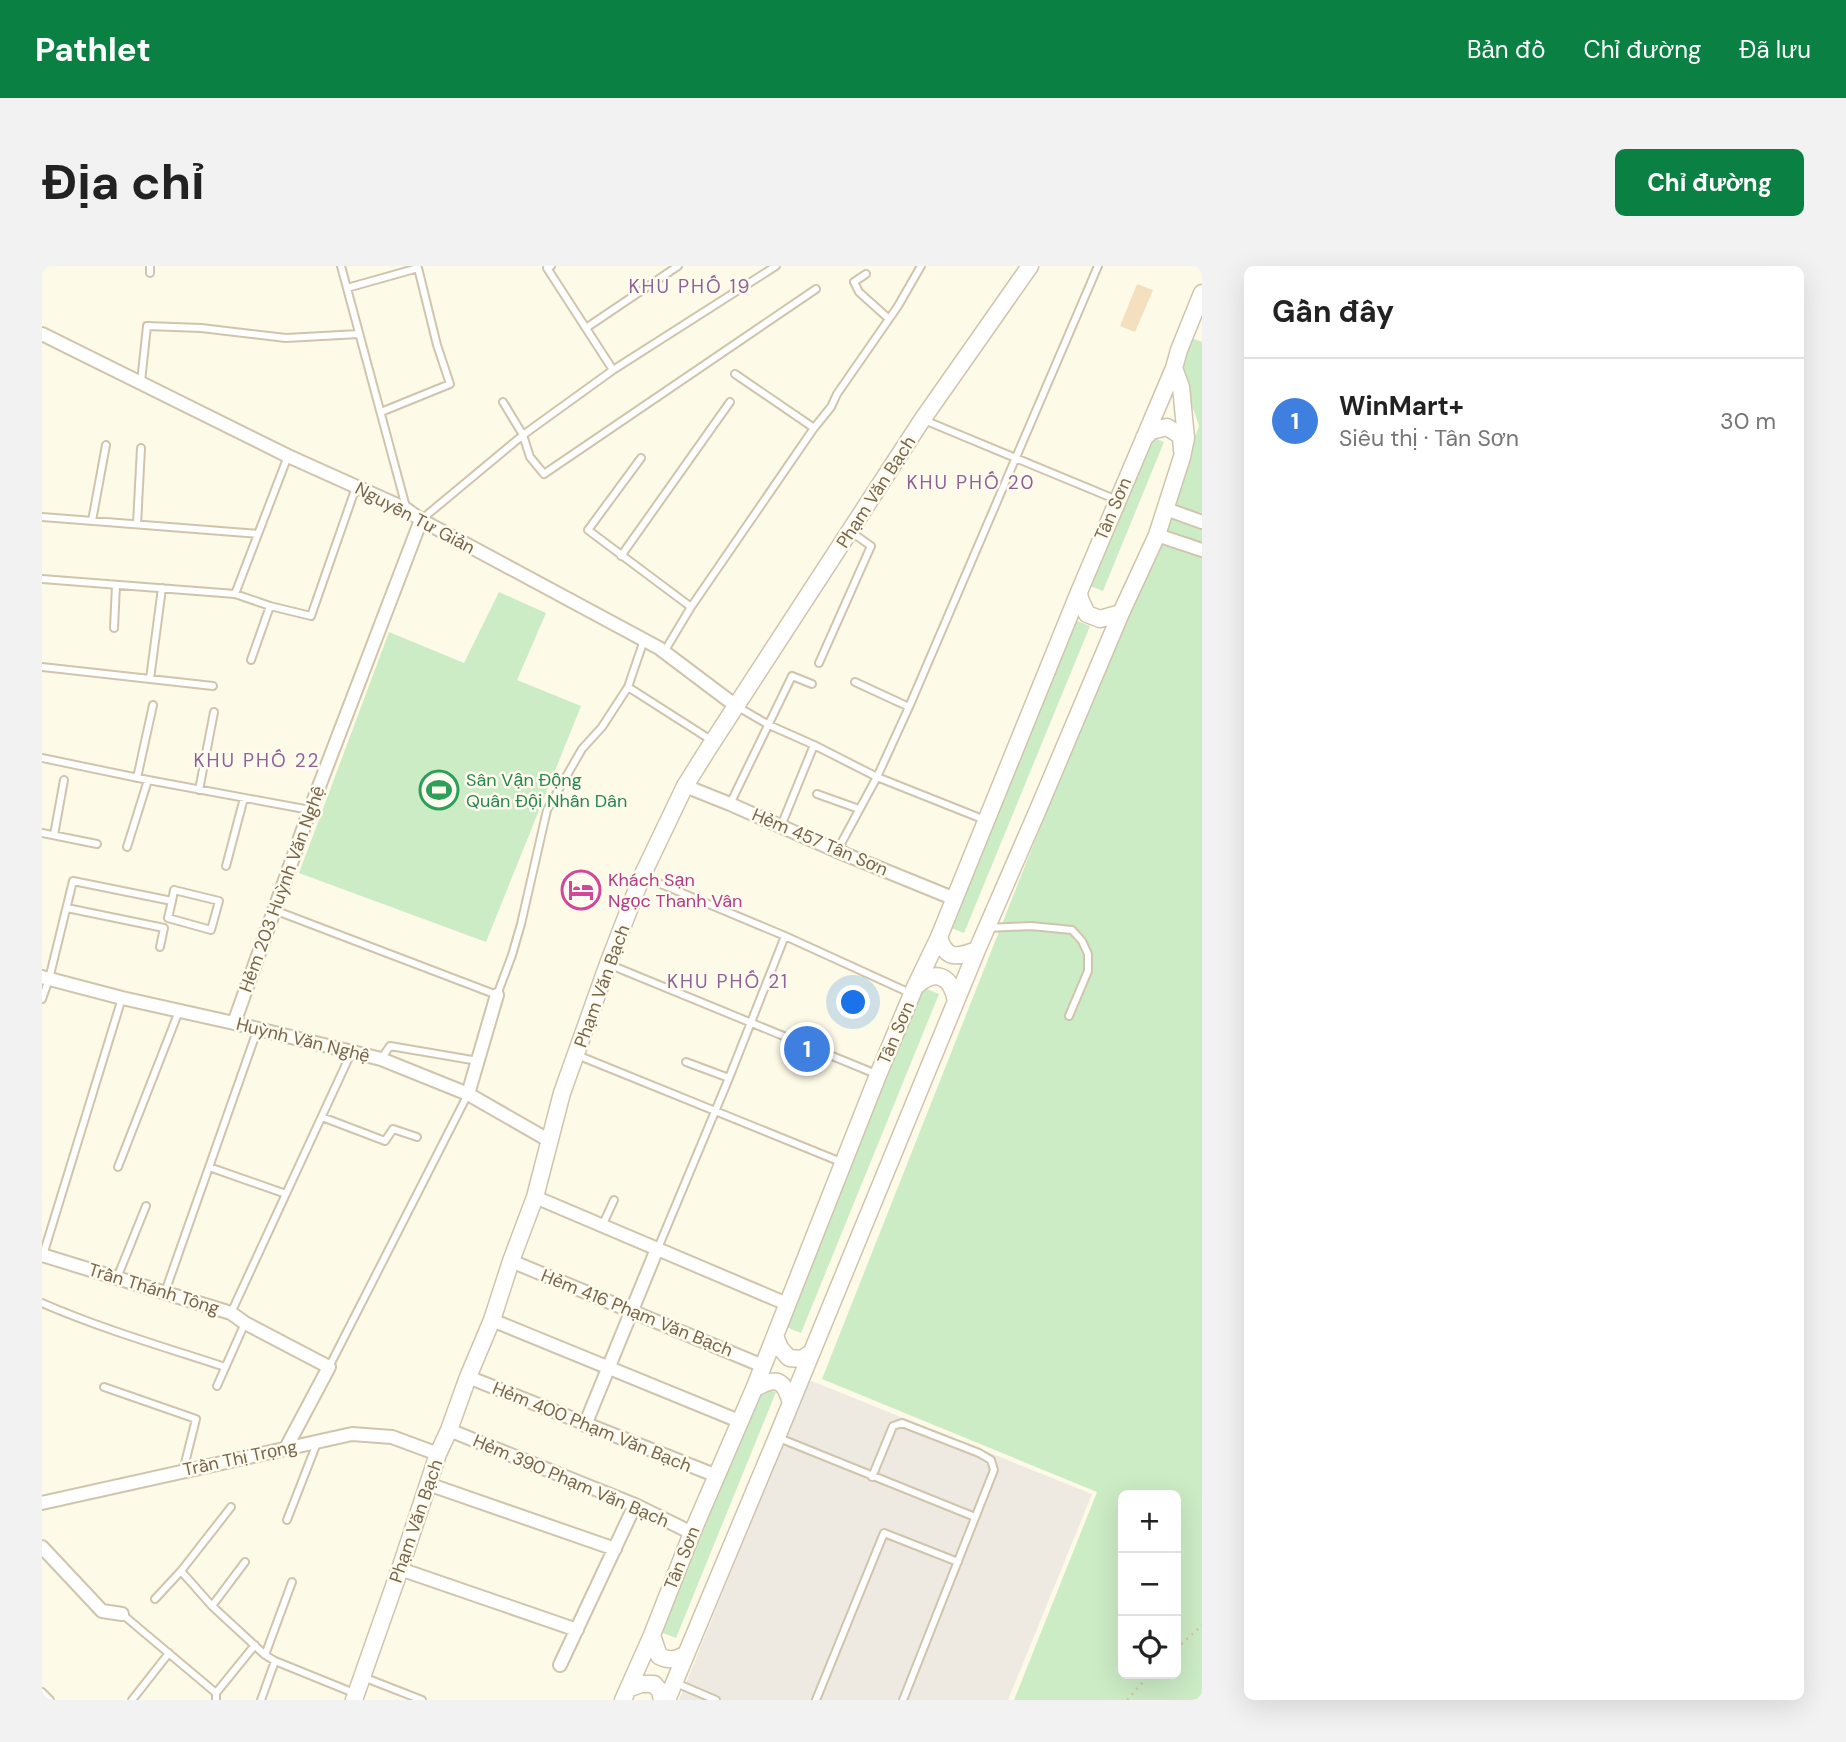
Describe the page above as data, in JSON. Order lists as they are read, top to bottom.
{
  "streets": {
    "street": [
      "Phạm Văn Bạch",
      "Tân Sơn",
      "Nguyễn Tư Giản",
      "Hẻm 457 Tân Sơn",
      "Hẻm 203 Huỳnh Văn Nghệ",
      "Huỳnh Văn Nghệ",
      "Trần Thánh Tông",
      "Hẻm 416 Phạm Văn Bạch",
      "Hẻm 400 Phạm Văn Bạch",
      "Trần Thị Trọng",
      "Hẻm 390 Phạm Văn Bạch"
    ]
  },
  "crossings": [
    ["Phạm Văn Bạch", "Nguyễn Tư Giản"],
    ["Phạm Văn Bạch", "Hẻm 457 Tân Sơn"],
    ["Phạm Văn Bạch", "Huỳnh Văn Nghệ"],
    ["Phạm Văn Bạch", "Hẻm 416 Phạm Văn Bạch"],
    ["Phạm Văn Bạch", "Hẻm 400 Phạm Văn Bạch"],
    ["Phạm Văn Bạch", "Trần Thị Trọng"],
    ["Phạm Văn Bạch", "Hẻm 390 Phạm Văn Bạch"],
    ["Tân Sơn", "Hẻm 457 Tân Sơn"],
    ["Tân Sơn", "Hẻm 416 Phạm Văn Bạch"],
    ["Tân Sơn", "Hẻm 400 Phạm Văn Bạch"],
    ["Tân Sơn", "Hẻm 390 Phạm Văn Bạch"],
    ["Nguyễn Tư Giản", "Hẻm 203 Huỳnh Văn Nghệ"],
    ["Hẻm 203 Huỳnh Văn Nghệ", "Huỳnh Văn Nghệ"]
  ],
  "districts": [
    "KHU PHỐ 19",
    "KHU PHỐ 20",
    "KHU PHỐ 22",
    "KHU PHỐ 21"
  ],
  "places": {
    "sports": ["Sân Vận Động Quân Đội Nhân Dân"],
    "hotel": ["Khách Sạn Ngọc Thanh Vân"]
  },
  "page": {
    "header": "Pathlet",
    "nav": ["Bản đồ", "Chỉ đường", "Đã lưu"],
    "buttons": "Chỉ đường",
    "title": "Địa chỉ",
    "heading": "Gần đây",
    "list": [
      {
        "mark": "1",
        "name": "WinMart+",
        "note": "Siêu thị · Tân Sơn",
        "value": "30 m"
      }
    ],
    "pins": "1",
    "map_buttons": ["+", "−"]
  }
}
